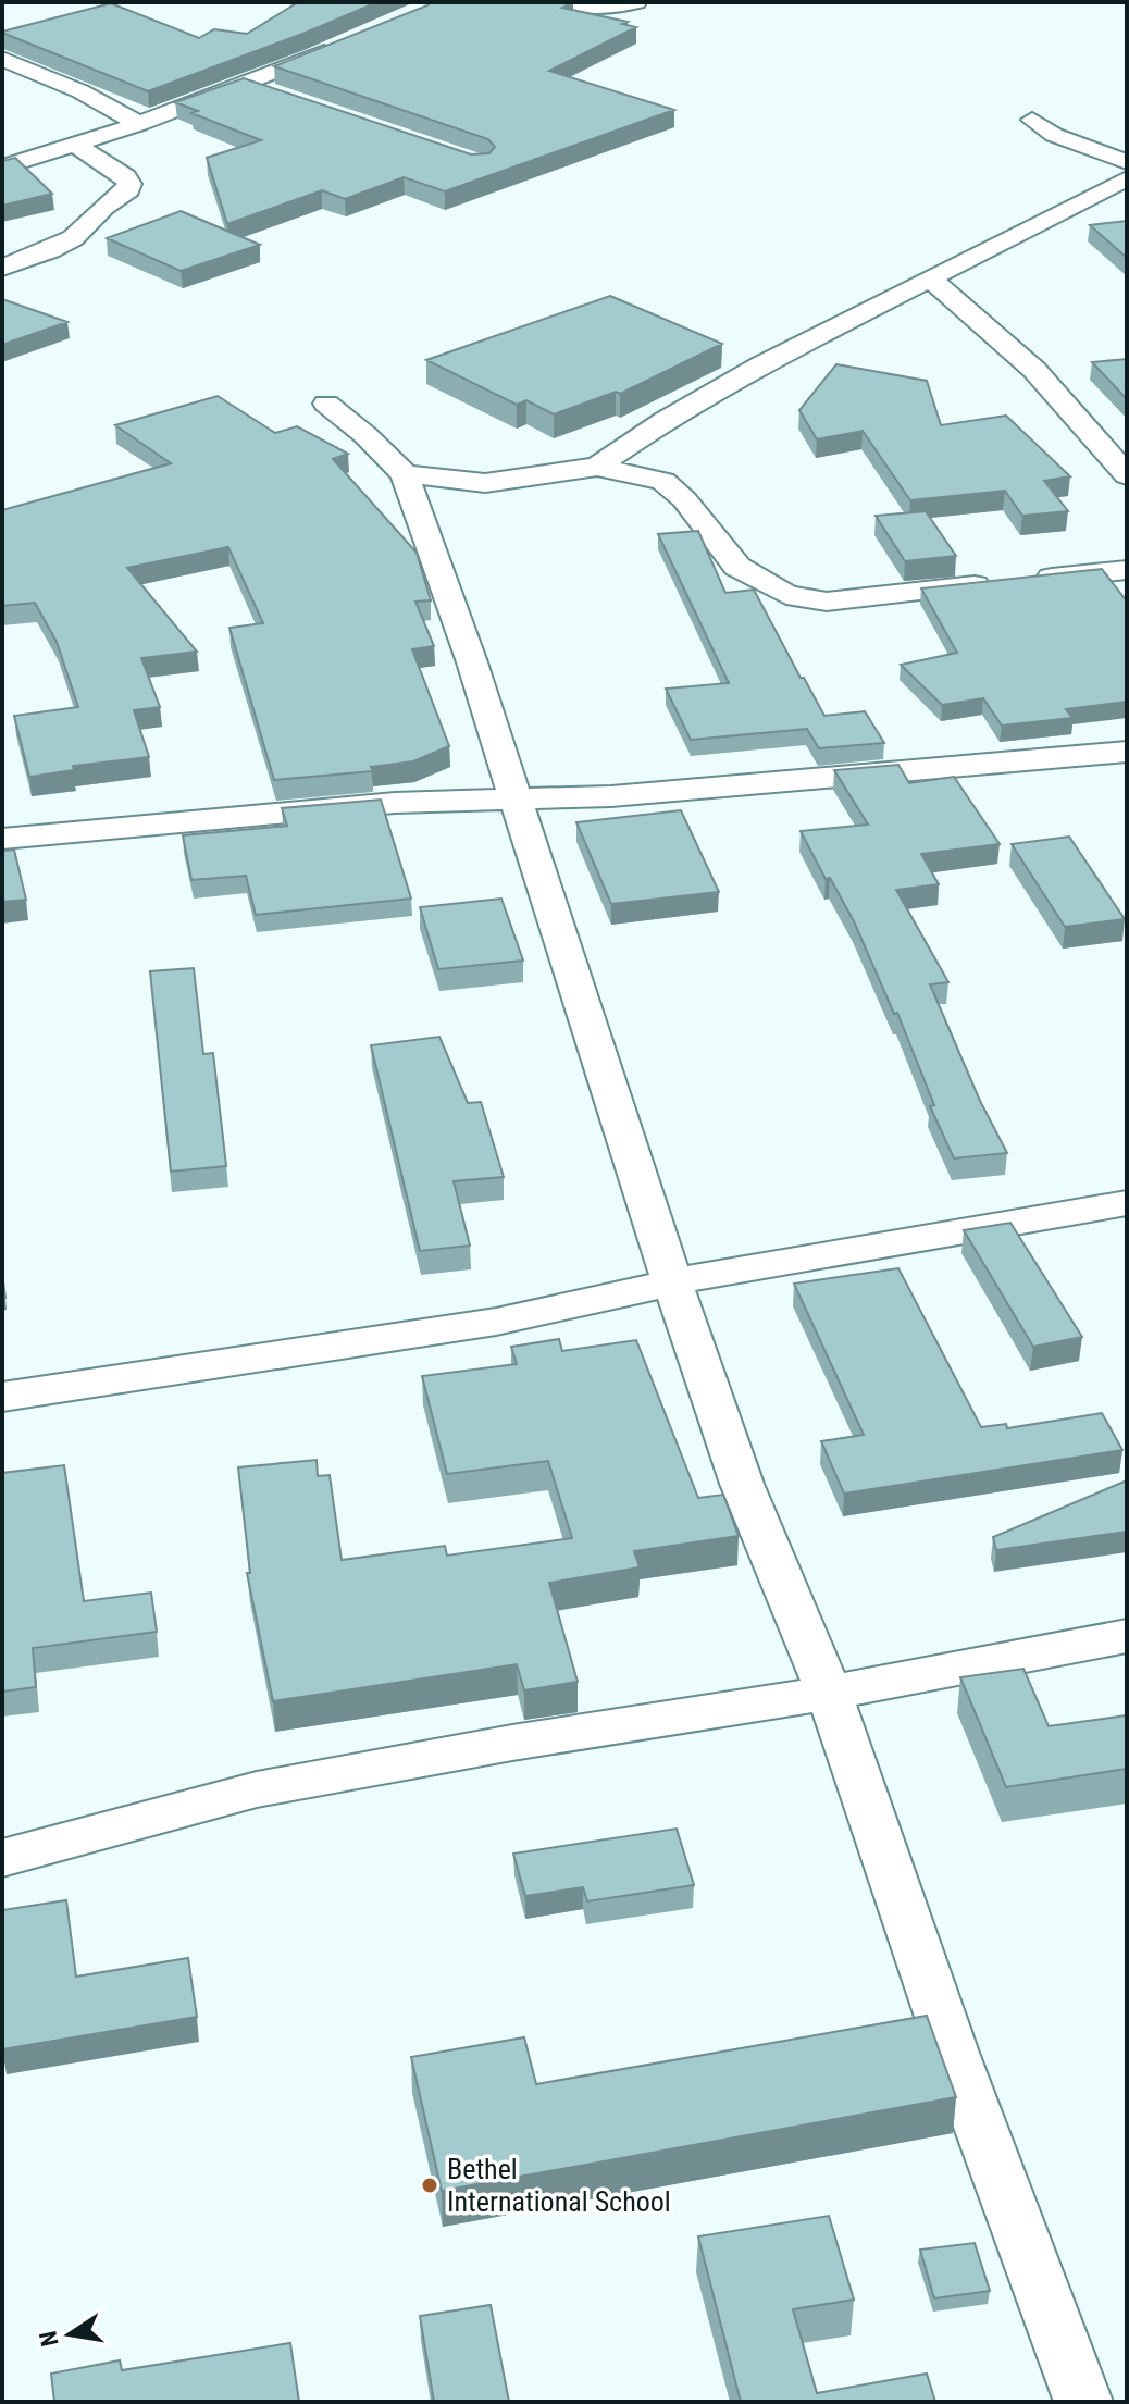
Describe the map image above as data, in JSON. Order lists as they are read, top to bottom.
{
  "places": ["Bethel International School"],
  "north": "left"
}
